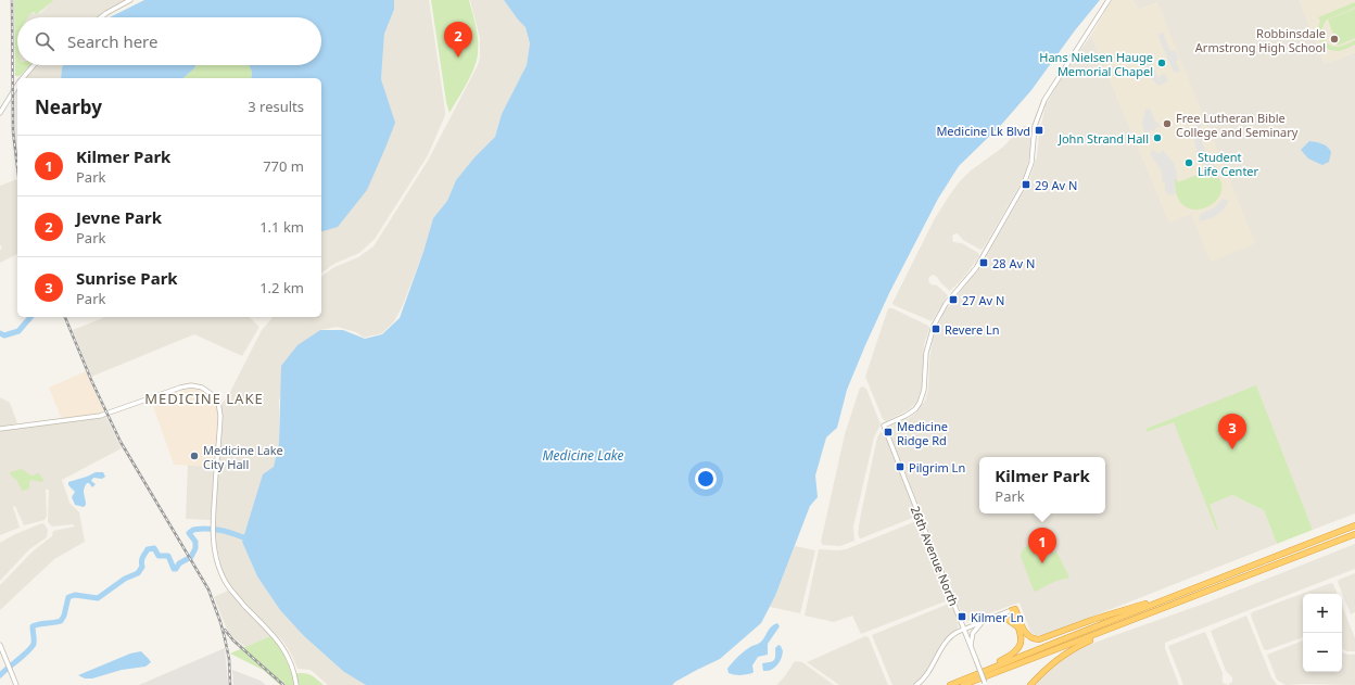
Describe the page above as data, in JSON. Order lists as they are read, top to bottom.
{
  "streets": {
    "street": ["26th Avenue North"]
  },
  "districts": ["MEDICINE LAKE"],
  "water": ["Medicine Lake"],
  "places": {
    "other": [
      "Robbinsdale Armstrong High School",
      "Hans Nielsen Hauge Memorial Chapel",
      "Free Lutheran Bible College and Seminary",
      "John Strand Hall",
      "Student Life Center",
      "Medicine Lake City Hall"
    ],
    "transit": [
      "Medicine Lk Blvd",
      "29 Av N",
      "28 Av N",
      "27 Av N",
      "Revere Ln",
      "Medicine Ridge Rd",
      "Pilgrim Ln",
      "Kilmer Ln"
    ]
  },
  "page": {
    "search": "Search here",
    "pins": ["2", "3", "1"],
    "heading": ["Nearby", "3 results"],
    "list": [
      {
        "mark": "1",
        "name": "Kilmer Park",
        "note": "Park",
        "value": "770 m"
      },
      {
        "mark": "2",
        "name": "Jevne Park",
        "note": "Park",
        "value": "1.1 km"
      },
      {
        "mark": "3",
        "name": "Sunrise Park",
        "note": "Park",
        "value": "1.2 km"
      }
    ],
    "popup": ["Kilmer Park", "Park"],
    "map_buttons": ["+", "−"]
  }
}
